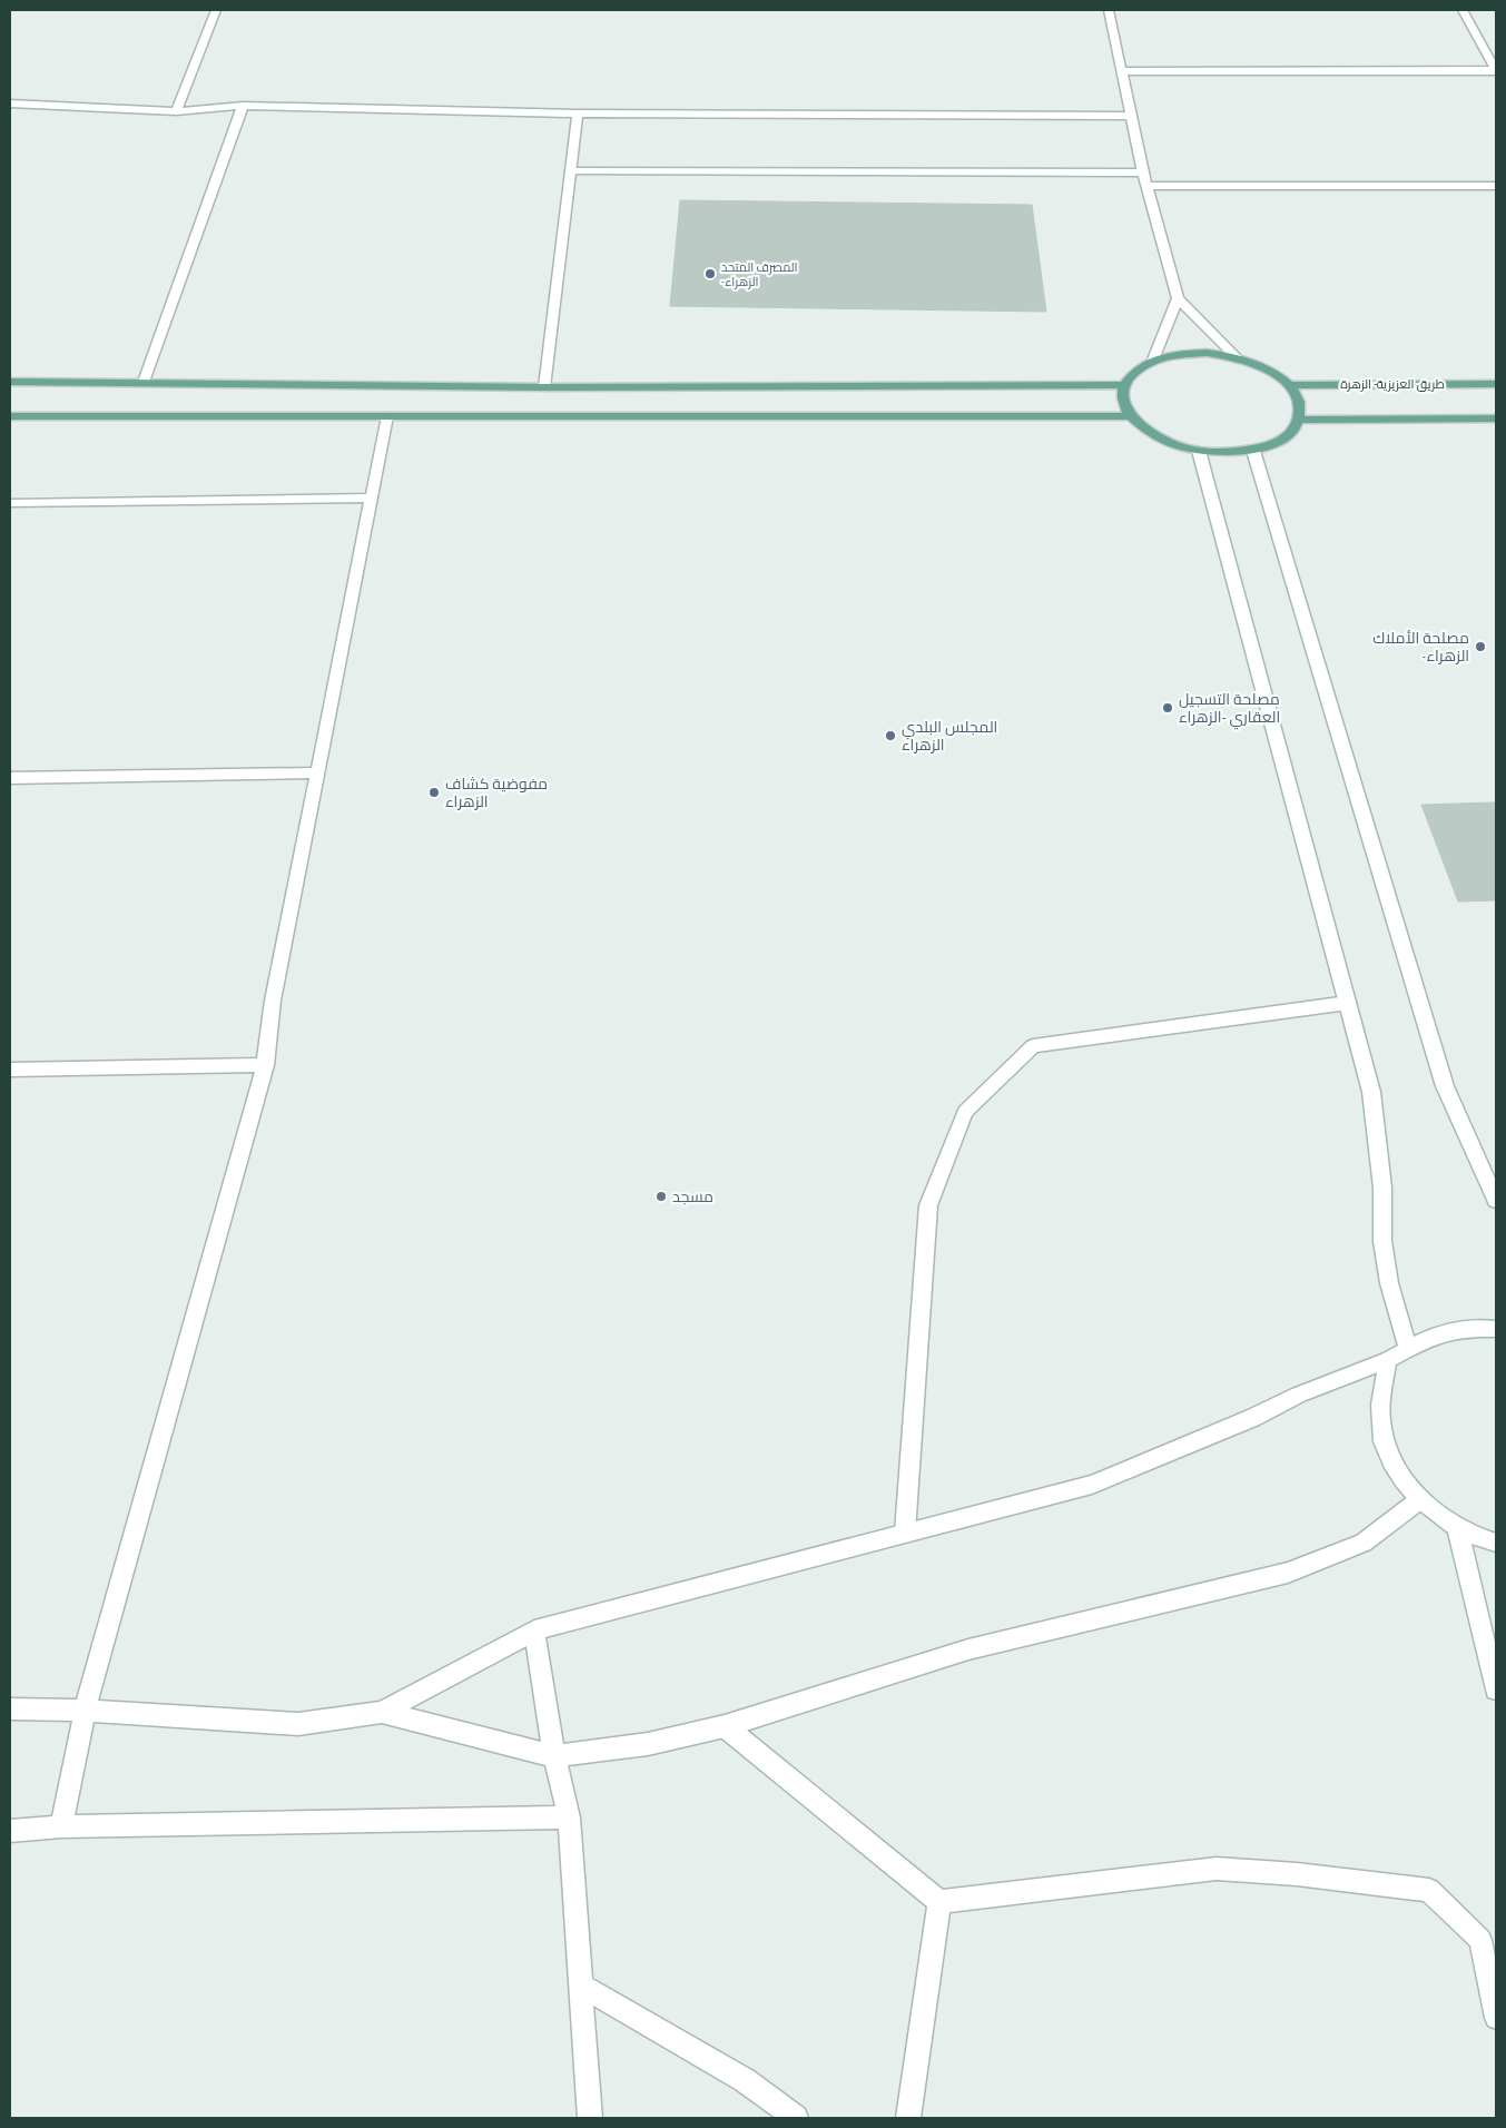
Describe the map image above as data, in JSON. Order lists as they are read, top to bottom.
{
  "streets": {
    "main road": ["طريق العزيزية- الزهرة"]
  },
  "places": [
    "المصرف المتحد -الزهراء",
    "مصلحة الأملاك -الزهراء",
    "مصلحة التسجيل العقاري -الزهراء",
    "المجلس البلدي الزهراء",
    "مفوضية كشاف الزهراء",
    "مسجد"
  ]
}
